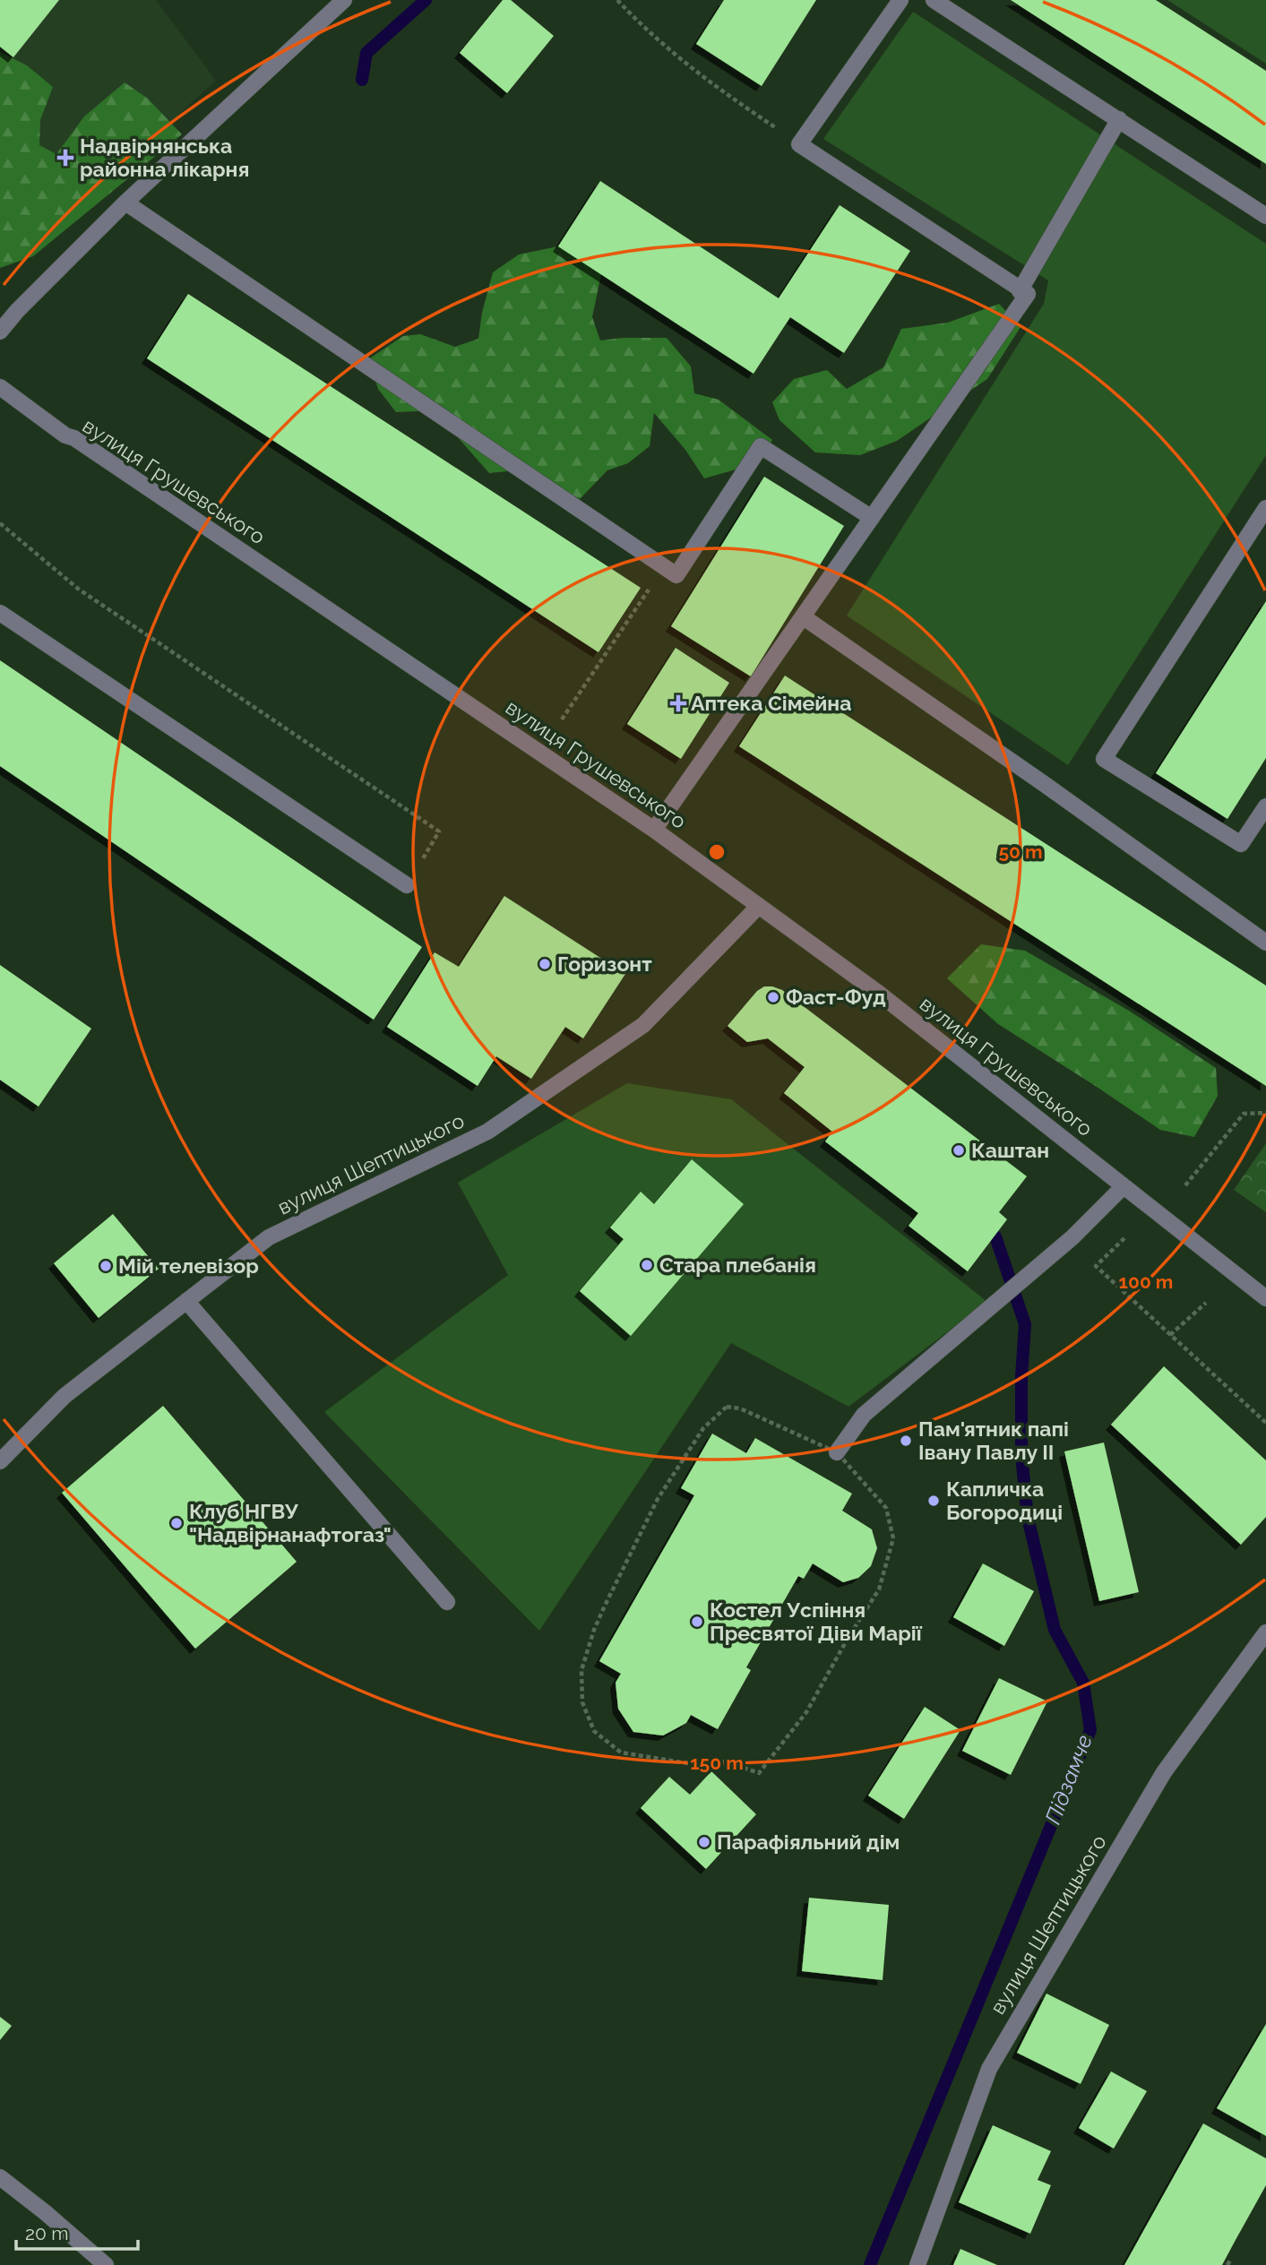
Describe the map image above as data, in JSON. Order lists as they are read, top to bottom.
{
  "streets": {
    "street": ["вулиця Грушевського", "вулиця Шептицького"]
  },
  "crossings": [
    ["вулиця Грушевського", "вулиця Шептицького"]
  ],
  "water": ["Підзамче"],
  "places": {
    "health": ["Надвірнянська районна лікарня", "Аптека Сімейна"],
    "other": [
      "Горизонт",
      "Фаст-Фуд",
      "Каштан",
      "Стара плебанія",
      "Мій телевізор",
      "Пам'ятник папі Івану Павлу ІІ",
      "Капличка Богородиці",
      "Клуб НГВУ \"Надвірнанафтогаз\"",
      "Костел Успіння Пресвятої Діви Марії",
      "Парафіяльний дім"
    ]
  },
  "scale_bar": "20 m",
  "rings": ["50 m", "100 m", "150 m"]
}
